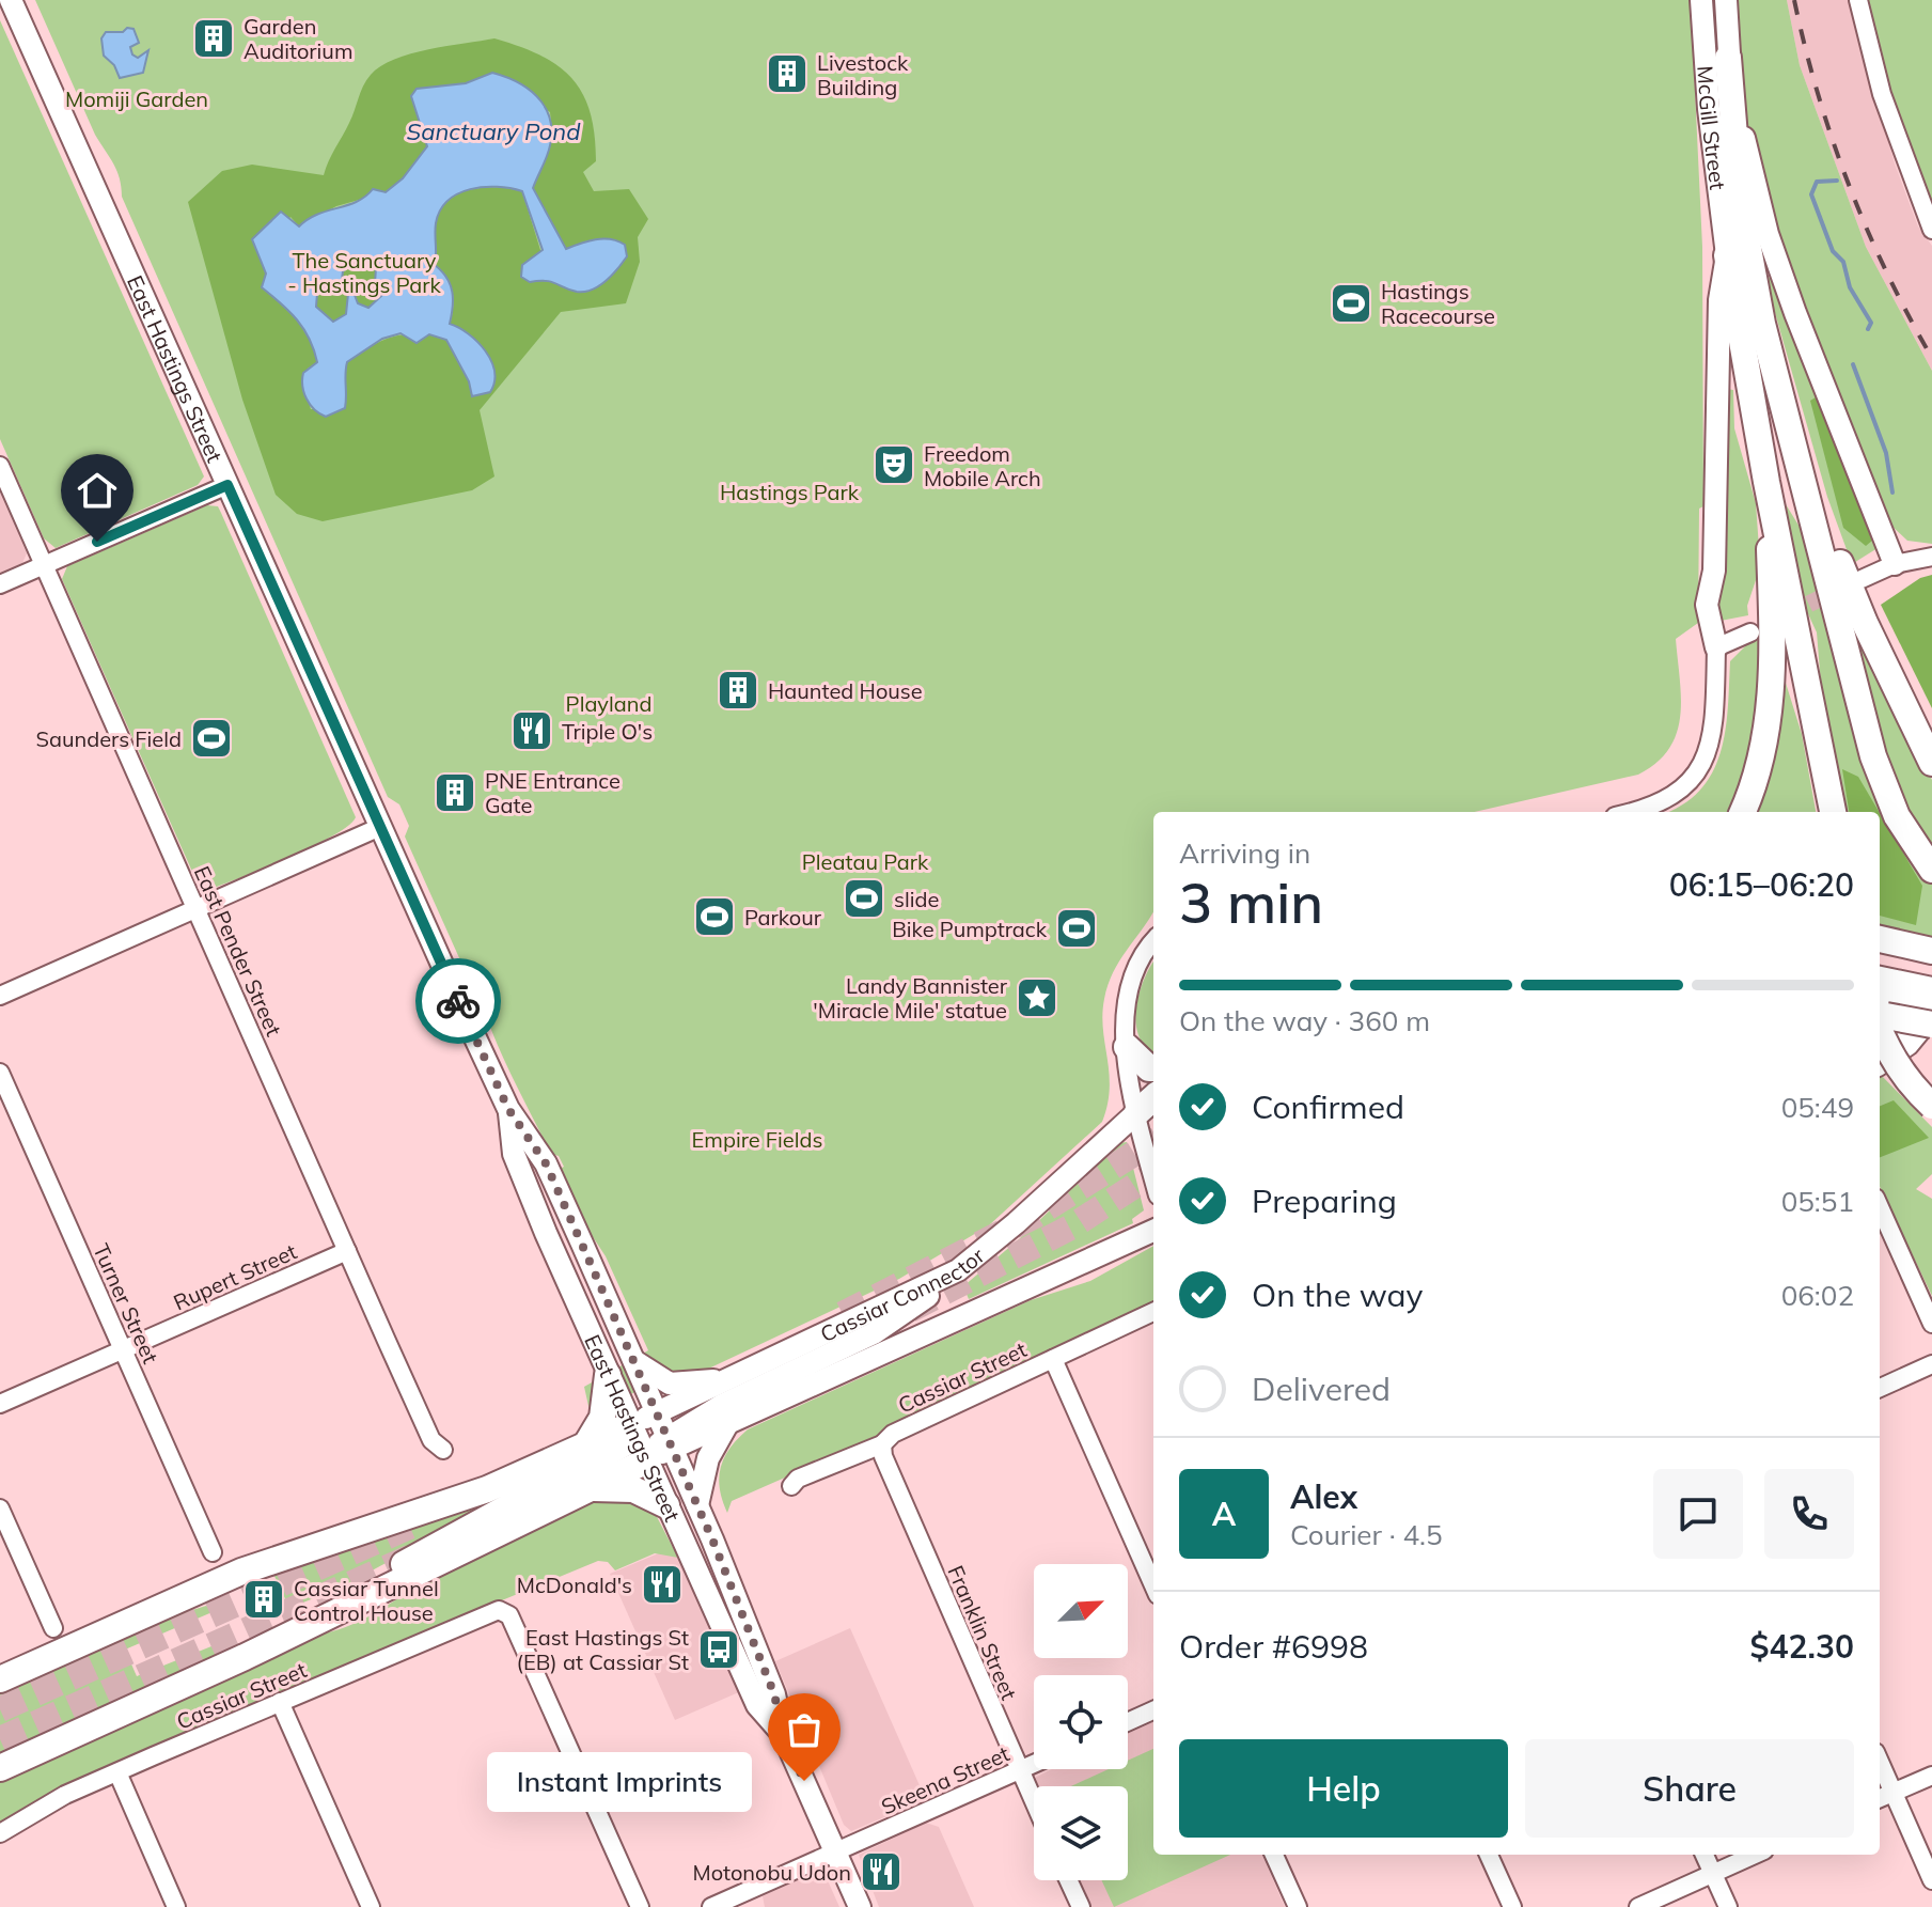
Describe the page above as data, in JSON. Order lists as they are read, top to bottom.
{
  "streets": {
    "main road": ["McGill Street", "East Hastings Street", "Cassiar Connector"],
    "street": [
      "East Pender Street",
      "Rupert Street",
      "Turner Street",
      "Cassiar Street",
      "Franklin Street",
      "Skeena Street"
    ]
  },
  "crossings": [
    ["East Hastings Street", "Cassiar Connector"],
    ["East Hastings Street", "Skeena Street"],
    ["East Pender Street", "Rupert Street"],
    ["Rupert Street", "Turner Street"],
    ["Cassiar Street", "Franklin Street"],
    ["Franklin Street", "Skeena Street"]
  ],
  "water": ["Sanctuary Pond"],
  "parks": [
    "Momiji Garden",
    "The Sanctuary - Hastings Park",
    "Hastings Park",
    "Playland",
    "Pleatau Park",
    "Empire Fields"
  ],
  "places": {
    "building": [
      "Garden Auditorium",
      "Livestock Building",
      "Haunted House",
      "PNE Entrance Gate",
      "Cassiar Tunnel Control House"
    ],
    "sports": [
      "Hastings Racecourse",
      "Saunders Field",
      "slide",
      "Parkour",
      "Bike Pumptrack"
    ],
    "theatre": ["Freedom Mobile Arch"],
    "restaurant": ["Triple O's", "McDonald's", "Motonobu Udon"],
    "place": ["Landy Bannister 'Miracle Mile' statue"],
    "bus stop": ["East Hastings St (EB) at Cassiar St"],
    "other": ["Instant Imprints"]
  },
  "north": "top right",
  "page": {
    "heading": ["3 min", "Arriving in", "06:15–06:20"],
    "panel": [
      "Alex",
      "Courier · 4.5",
      "Order #6998",
      "$42.30"
    ],
    "bar": "On the way · 360 m",
    "list": [
      ["Confirmed", "05:49"],
      ["Preparing", "05:51"],
      ["On the way", "06:02"],
      "Delivered"
    ],
    "round": "A",
    "buttons": ["Help", "Share"],
    "bubble": "Instant Imprints"
  }
}
